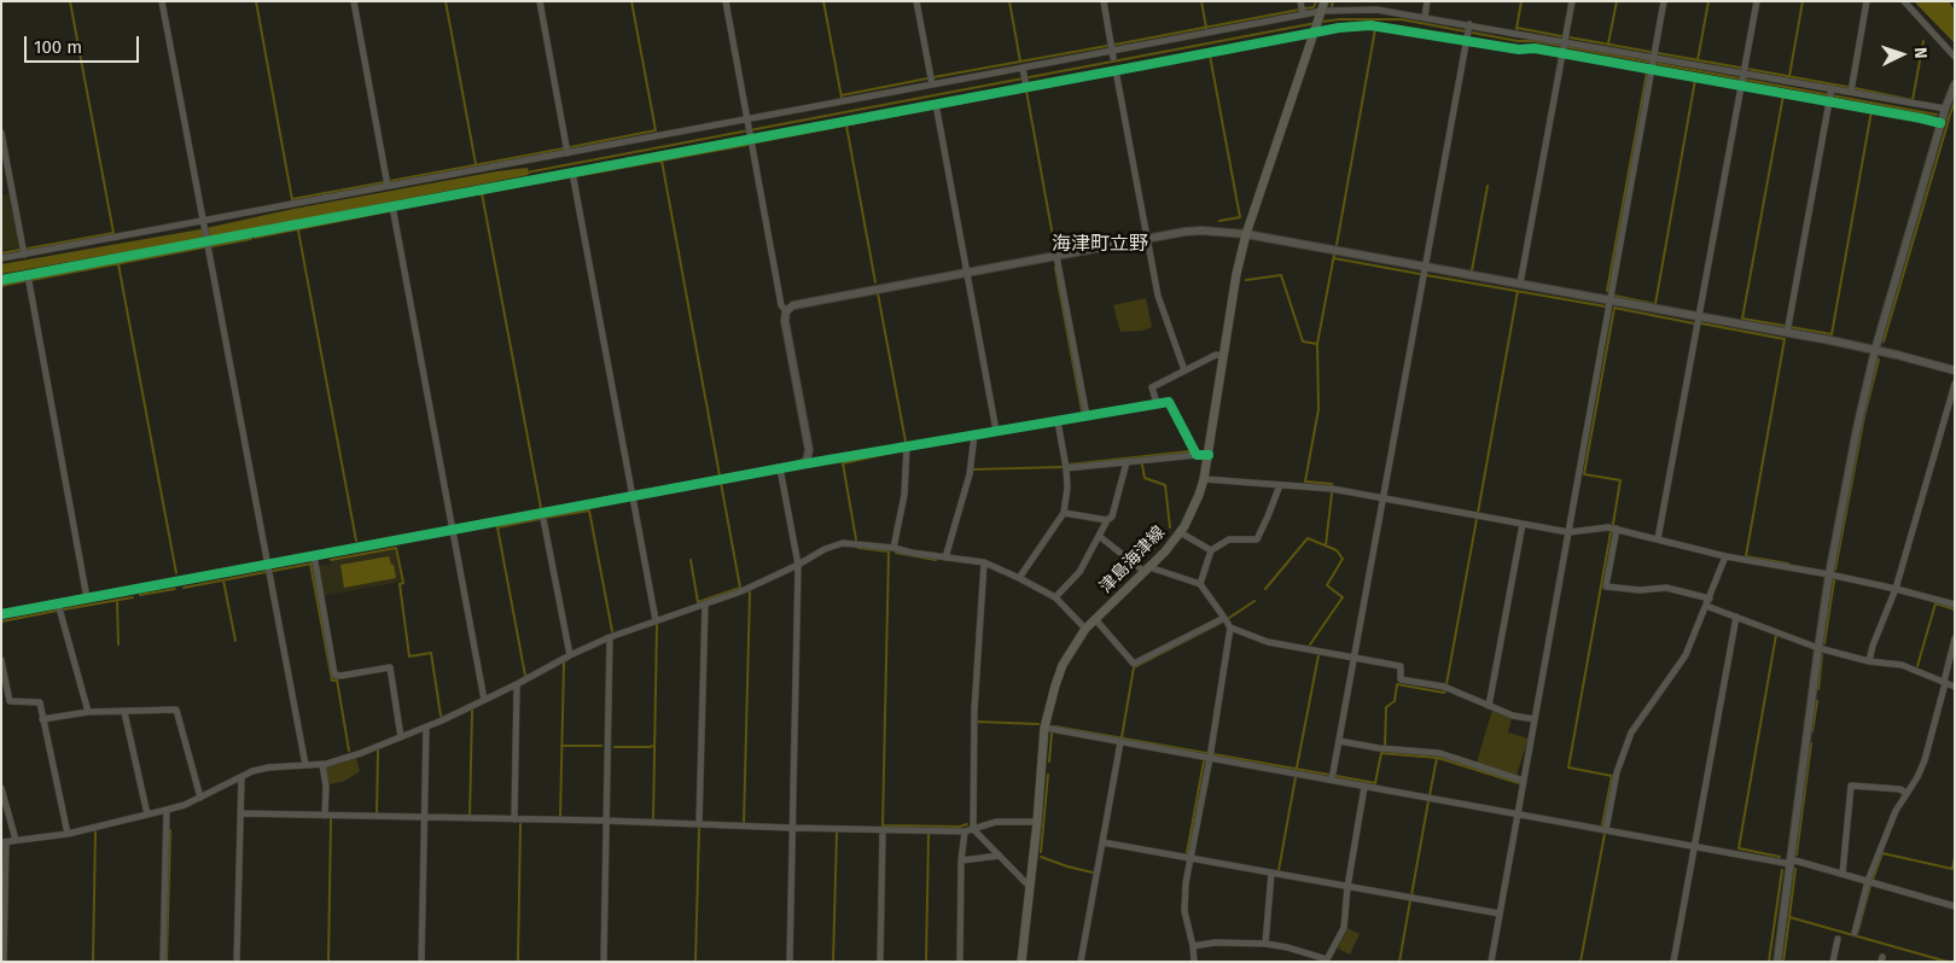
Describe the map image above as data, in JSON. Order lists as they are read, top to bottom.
{
  "streets": {
    "main road": ["津島海津線"]
  },
  "districts": ["海津町立野"],
  "scale_bar": "100 m",
  "north": "right"
}
